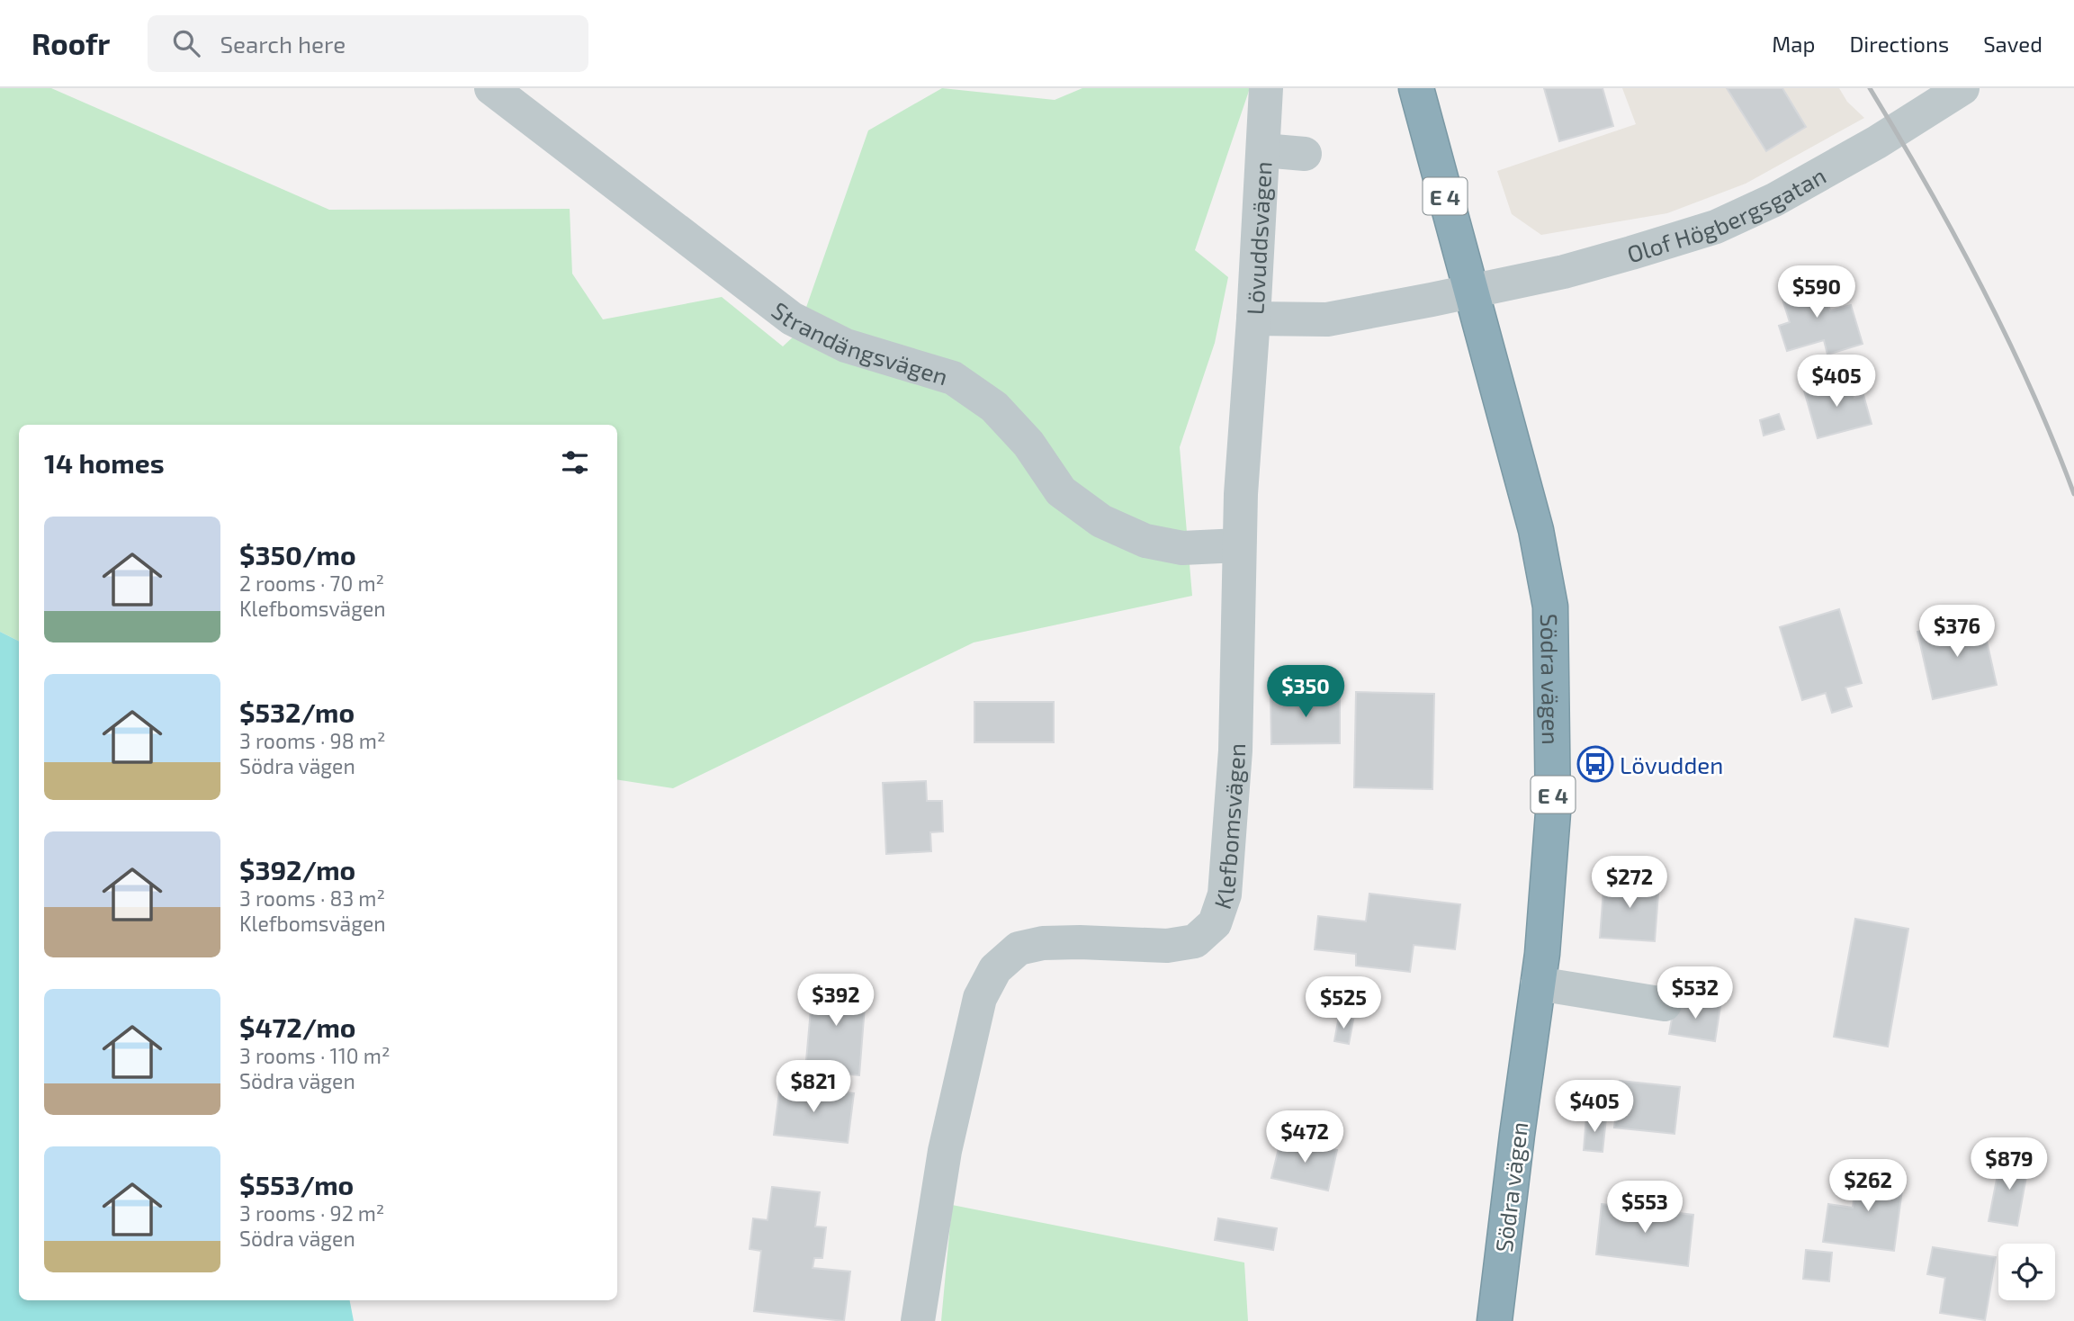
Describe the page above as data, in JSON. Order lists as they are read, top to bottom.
{
  "streets": {
    "highway": ["E 4", "Södra vägen"],
    "street": [
      "Olof Högbergsgatan",
      "Lövuddsvägen",
      "Strandängsvägen",
      "Klefbomsvägen"
    ]
  },
  "crossings": [
    ["Olof Högbergsgatan", "Lövuddsvägen"],
    ["Olof Högbergsgatan", "Södra vägen"],
    ["Lövuddsvägen", "Södra vägen"],
    ["Lövuddsvägen", "Klefbomsvägen"],
    ["Strandängsvägen", "Klefbomsvägen"]
  ],
  "places": {
    "bus stop": ["Lövudden"]
  },
  "page": {
    "header": "Roofr",
    "search": "Search here",
    "nav": ["Map", "Directions", "Saved"],
    "price": [
      "$590",
      "$405",
      "$376",
      "$350",
      "$272",
      "$532",
      "$392",
      "$525",
      "$821",
      "$405",
      "$472",
      "$879",
      "$262",
      "$553"
    ],
    "heading": "14 homes",
    "list": [
      {
        "name": "$350/mo",
        "note": "2 rooms · 70 m² · Klefbomsvägen"
      },
      {
        "name": "$532/mo",
        "note": "3 rooms · 98 m² · Södra vägen"
      },
      {
        "name": "$392/mo",
        "note": "3 rooms · 83 m² · Klefbomsvägen"
      },
      {
        "name": "$472/mo",
        "note": "3 rooms · 110 m² · Södra vägen"
      },
      {
        "name": "$553/mo",
        "note": "3 rooms · 92 m² · Södra vägen"
      }
    ]
  }
}
